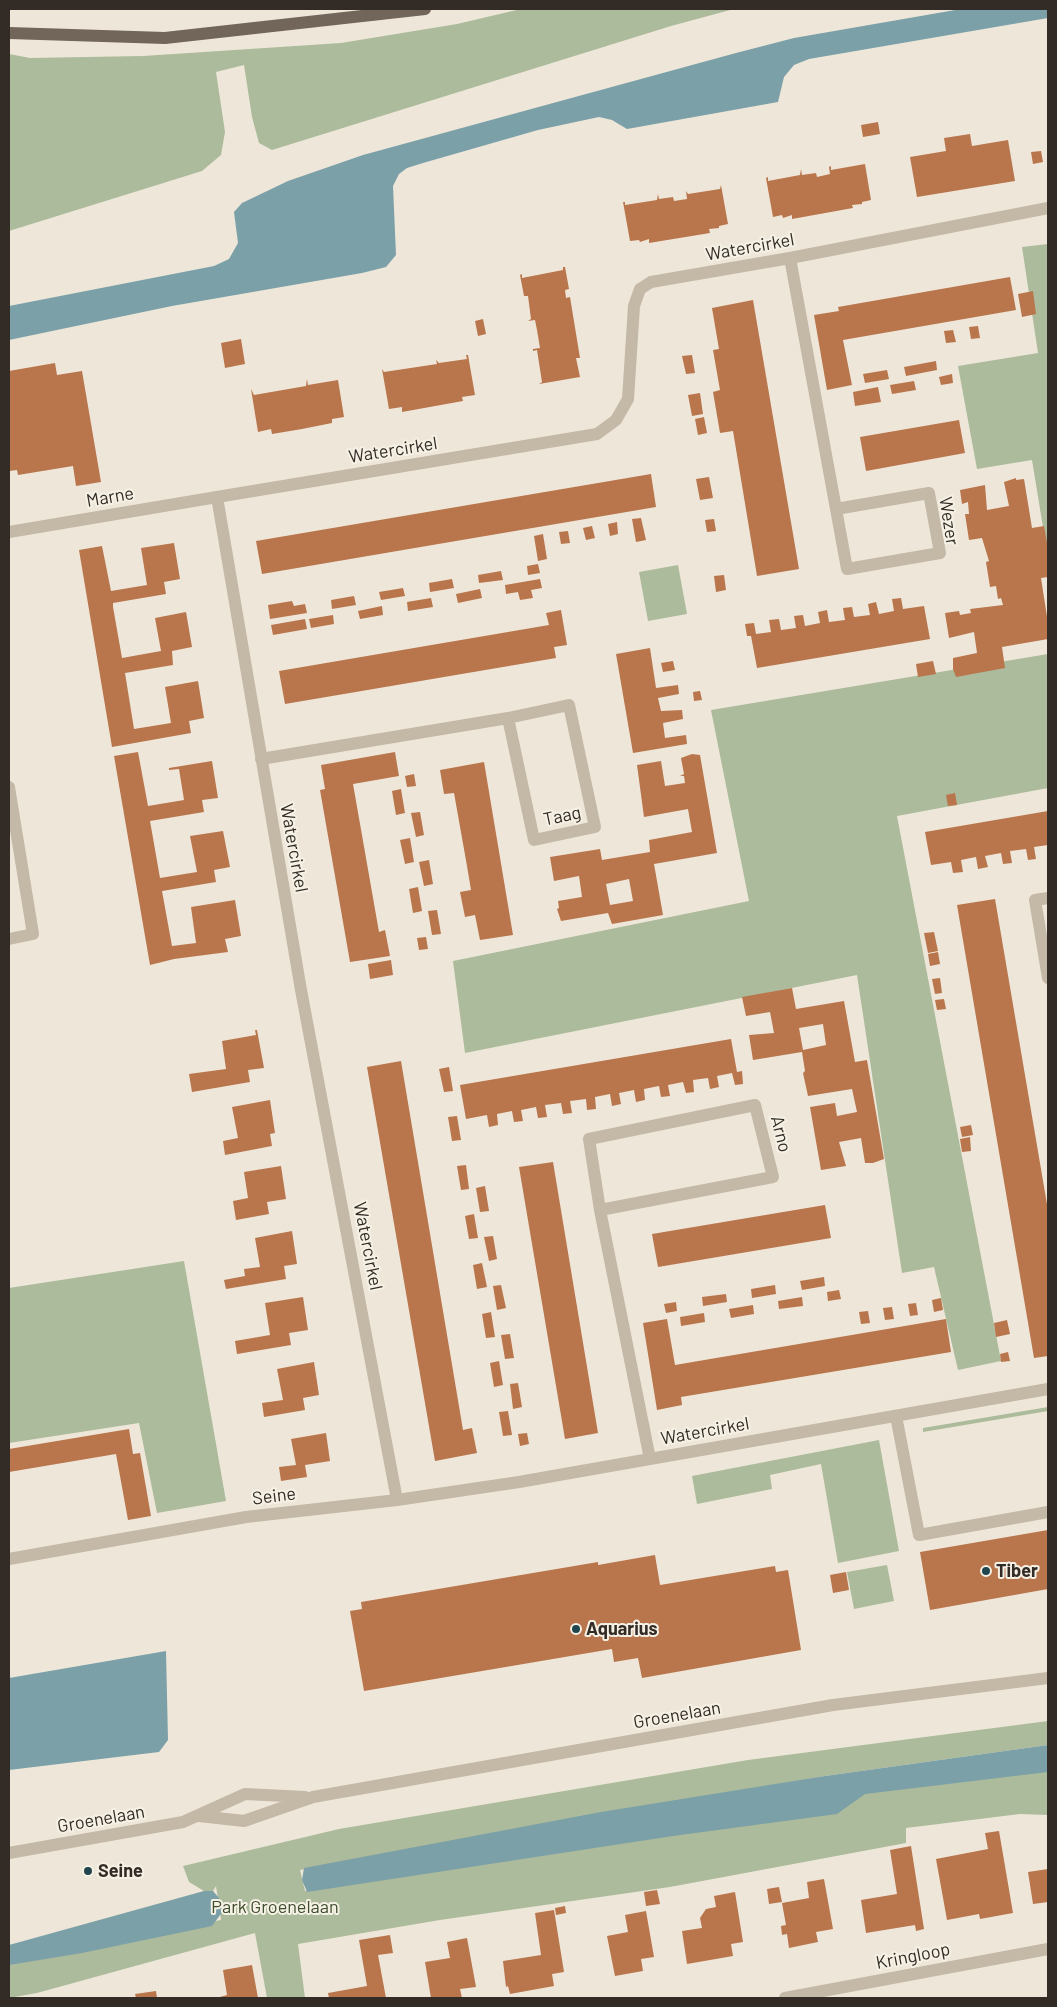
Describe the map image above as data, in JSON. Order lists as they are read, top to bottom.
{
  "streets": {
    "street": [
      "Watercirkel",
      "Marne",
      "Wezer",
      "Taag",
      "Arno",
      "Seine",
      "Groenelaan",
      "Kringloop"
    ]
  },
  "crossings": [
    ["Watercirkel", "Marne"],
    ["Watercirkel", "Wezer"],
    ["Watercirkel", "Taag"],
    ["Watercirkel", "Arno"],
    ["Watercirkel", "Seine"]
  ],
  "parks": ["Park Groenelaan"],
  "places": ["Tiber", "Aquarius", "Seine"]
}
